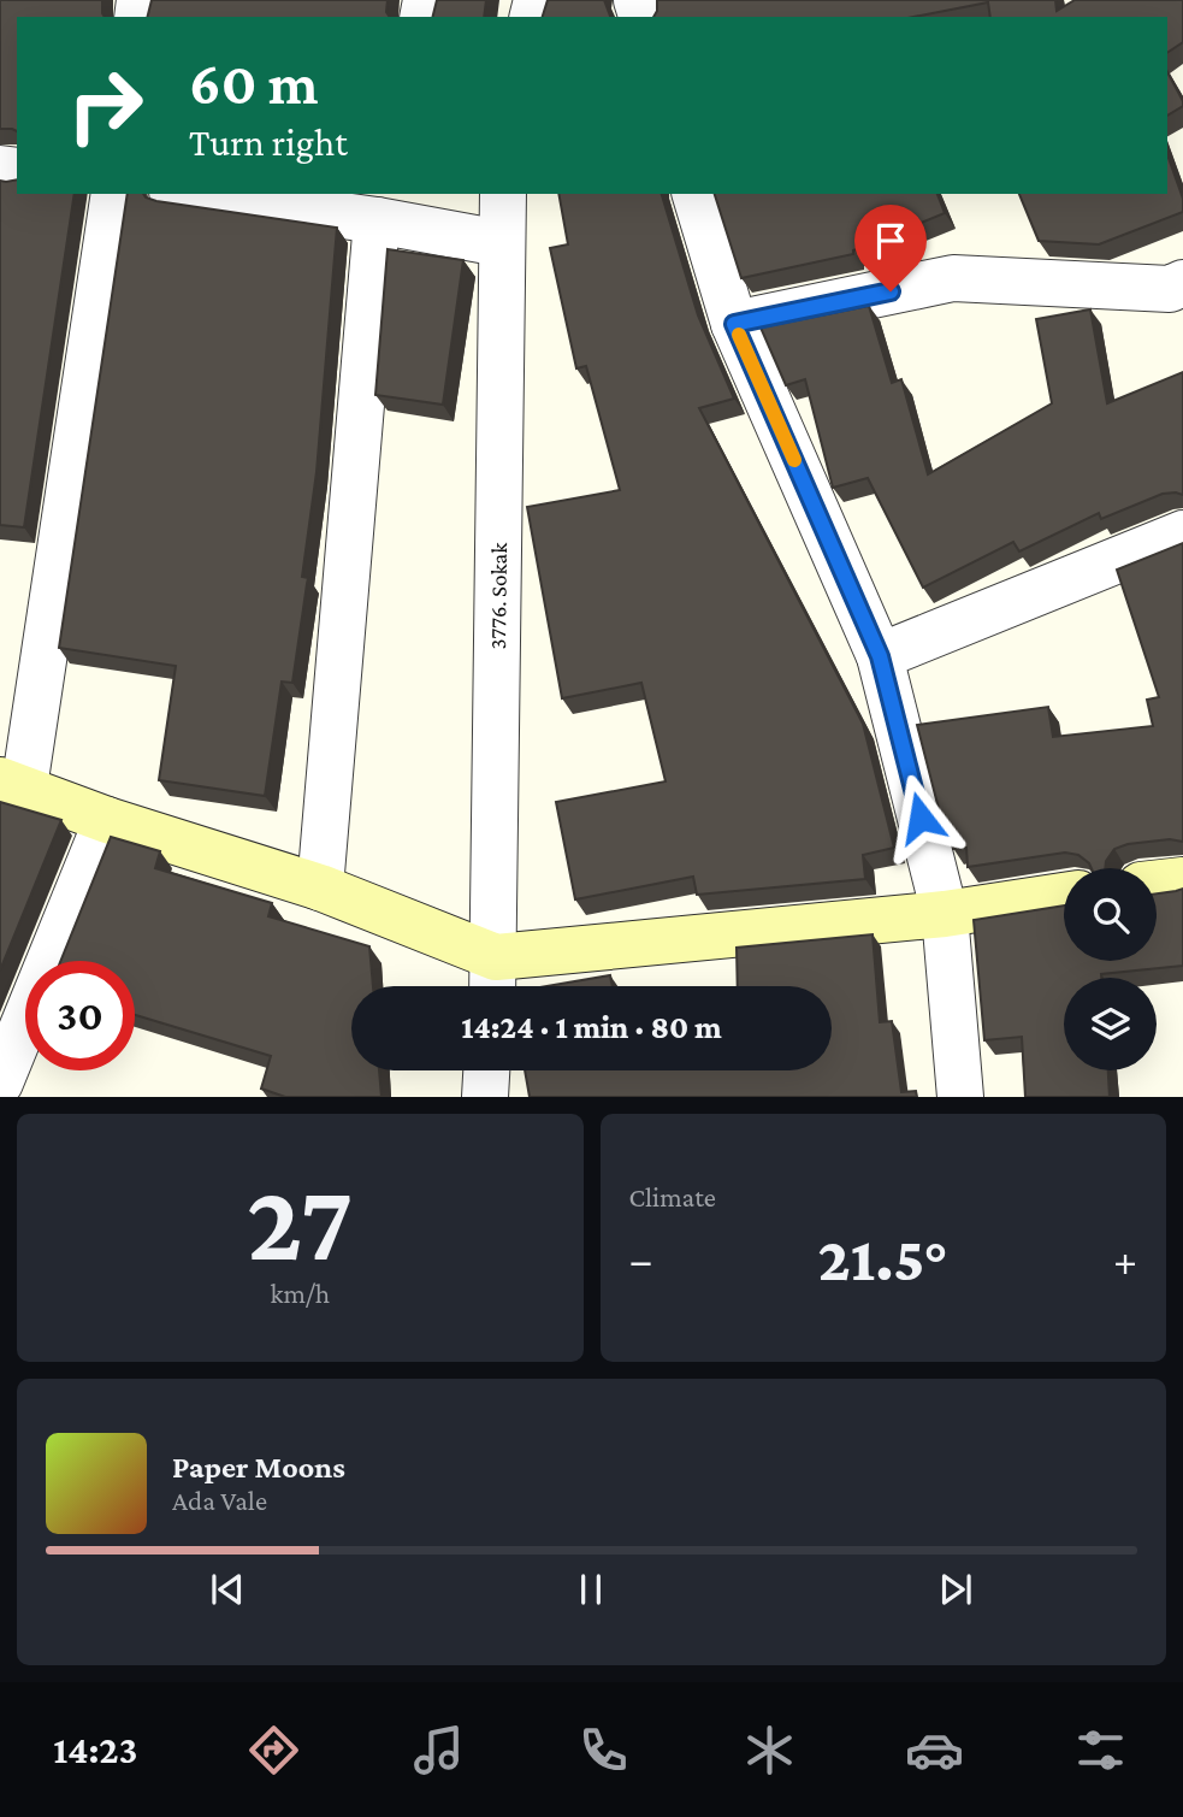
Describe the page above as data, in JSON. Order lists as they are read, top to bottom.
{
  "streets": {
    "street": ["3776. Sokak"]
  },
  "page": {
    "turn": ["60 m", "Turn right"],
    "limit": "30",
    "trip": "14:24 · 1 min · 80 m",
    "tile": [
      ["27", "km/h"],
      "Climate"
    ],
    "heat": ["−", "21.5°", "+"],
    "song": ["Paper Moons", "Ada Vale"],
    "tabs": "14:23"
  }
}
